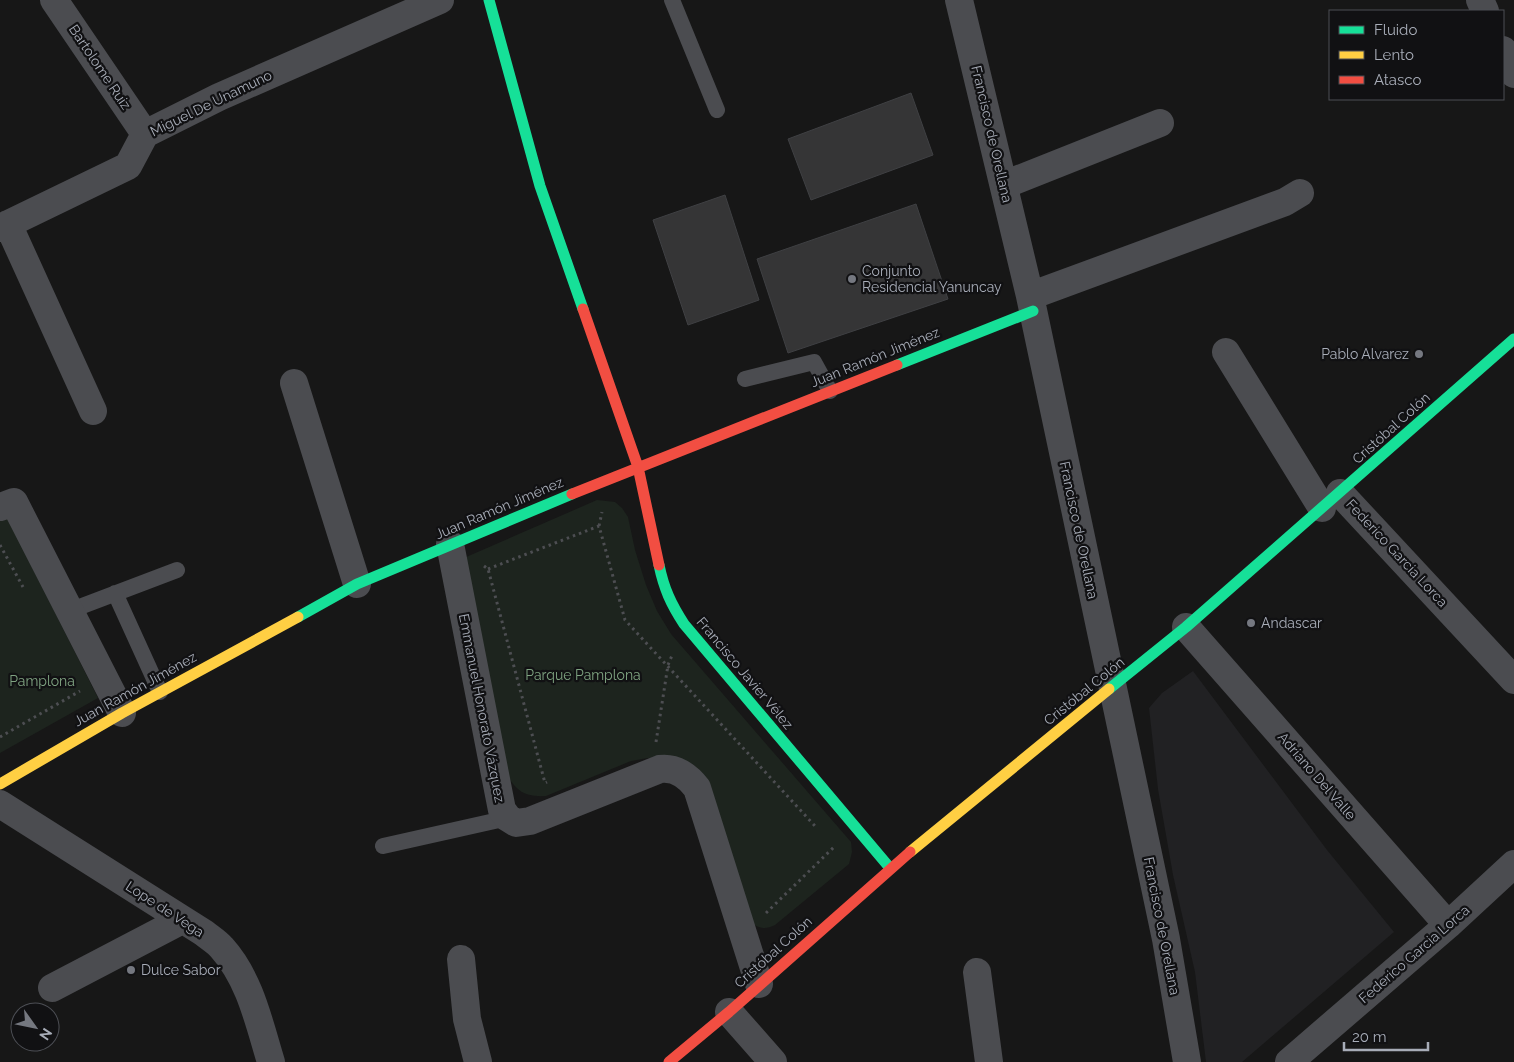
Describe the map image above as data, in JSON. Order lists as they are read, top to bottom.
{
  "streets": {
    "street": [
      "Bartolome Ruiz",
      "Miguel De Unamuno",
      "Francisco de Orellana",
      "Juan Ramón Jiménez",
      "Cristóbal Colón",
      "Federico Garcia Lorca",
      "Francisco Javier Vélez",
      "Emmanuel Honorato Vázquez",
      "Adriano Del Valle",
      "Lope de Vega"
    ]
  },
  "crossings": [
    ["Bartolome Ruiz", "Miguel De Unamuno"],
    ["Francisco de Orellana", "Juan Ramón Jiménez"],
    ["Francisco de Orellana", "Cristóbal Colón"],
    ["Juan Ramón Jiménez", "Francisco Javier Vélez"],
    ["Juan Ramón Jiménez", "Emmanuel Honorato Vázquez"],
    ["Cristóbal Colón", "Federico Garcia Lorca"],
    ["Cristóbal Colón", "Francisco Javier Vélez"],
    ["Cristóbal Colón", "Emmanuel Honorato Vázquez"],
    ["Cristóbal Colón", "Adriano Del Valle"],
    ["Federico Garcia Lorca", "Adriano Del Valle"]
  ],
  "parks": ["Parque Pamplona", "Pamplona"],
  "places": [
    "Conjunto Residencial Yanuncay",
    "Pablo Alvarez",
    "Andascar",
    "Dulce Sabor"
  ],
  "legend": ["Fluido", "Lento", "Atasco"],
  "scale_bar": "20 m",
  "north": "bottom right"
}
